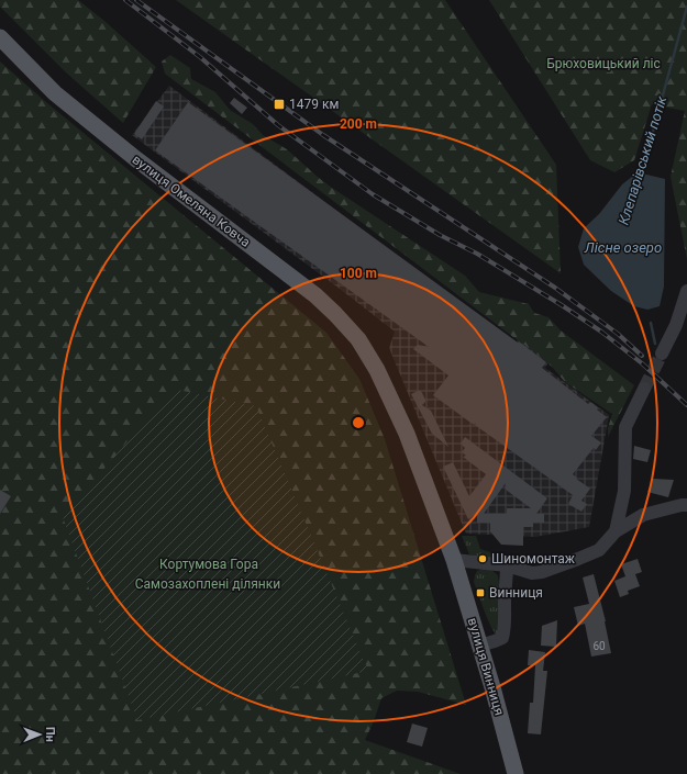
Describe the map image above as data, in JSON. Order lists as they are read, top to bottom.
{
  "streets": {
    "main road": ["вулиця Омеляна Ковча", "вулиця Винниця"]
  },
  "crossings": [
    ["вулиця Омеляна Ковча", "вулиця Винниця"]
  ],
  "water": ["Клепарівський потік", "Лісне озеро"],
  "parks": ["Брюховицький ліс", "Кортумова Гора", "Самозахоплені ділянки"],
  "places": {
    "transit": ["1479 км", "Винниця"],
    "other": ["Шиномонтаж"]
  },
  "house_numbers": ["60"],
  "north": "right",
  "rings": ["200 m", "100 m"]
}
